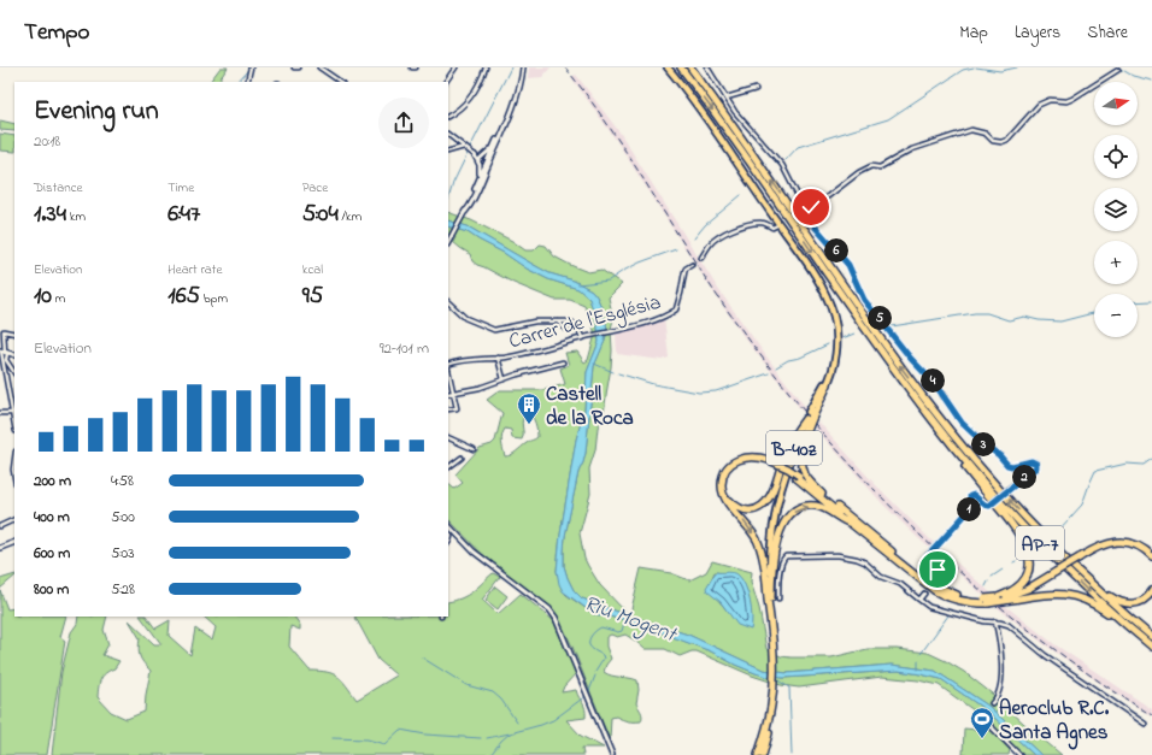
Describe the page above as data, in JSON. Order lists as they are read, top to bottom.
{
  "streets": {
    "highway": ["B-40z", "AP-7"],
    "street": ["Carrer de l'Església"]
  },
  "water": ["Riu Mogent"],
  "places": {
    "building": ["Castell de la Roca"],
    "sports": ["Aeroclub R.C. Santa Agnes"]
  },
  "north": "right",
  "page": {
    "header": "Tempo",
    "nav": ["Map", "Layers", "Share"],
    "map_buttons": ["+", "−"],
    "heading": ["Evening run", "20:18"],
    "stats": [
      ["Distance", "1.34 km"],
      ["Time", "6:47"],
      ["Pace", "5:04 /km"],
      ["Elevation", "10 m"],
      ["Heart rate", "165 bpm"],
      ["kcal", "95"]
    ],
    "pins": [
      "6",
      "5",
      "4",
      "3",
      "2",
      "1"
    ],
    "chart": ["Elevation", "92–101 m"],
    "list": [
      {
        "name": "200 m",
        "note": "4:58"
      },
      {
        "name": "400 m",
        "note": "5:00"
      },
      {
        "name": "600 m",
        "note": "5:03"
      },
      {
        "name": "800 m",
        "note": "5:28"
      }
    ]
  }
}
